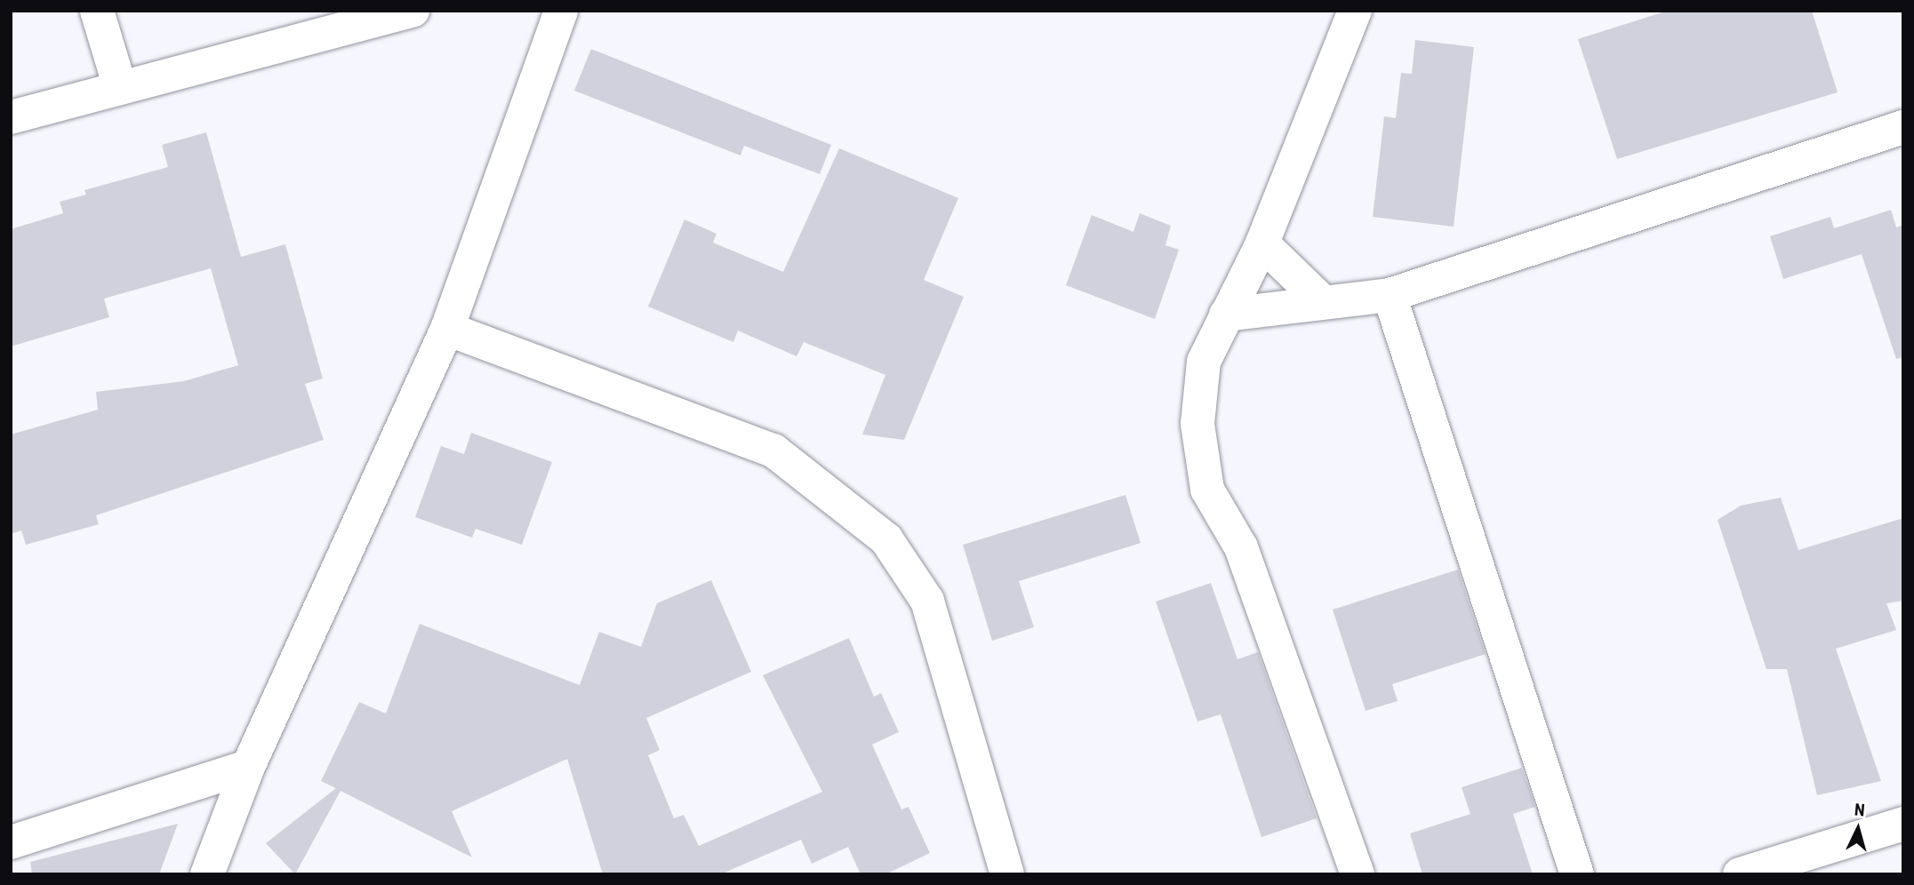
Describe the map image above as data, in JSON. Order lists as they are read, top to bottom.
{
  "north": "top"
}
